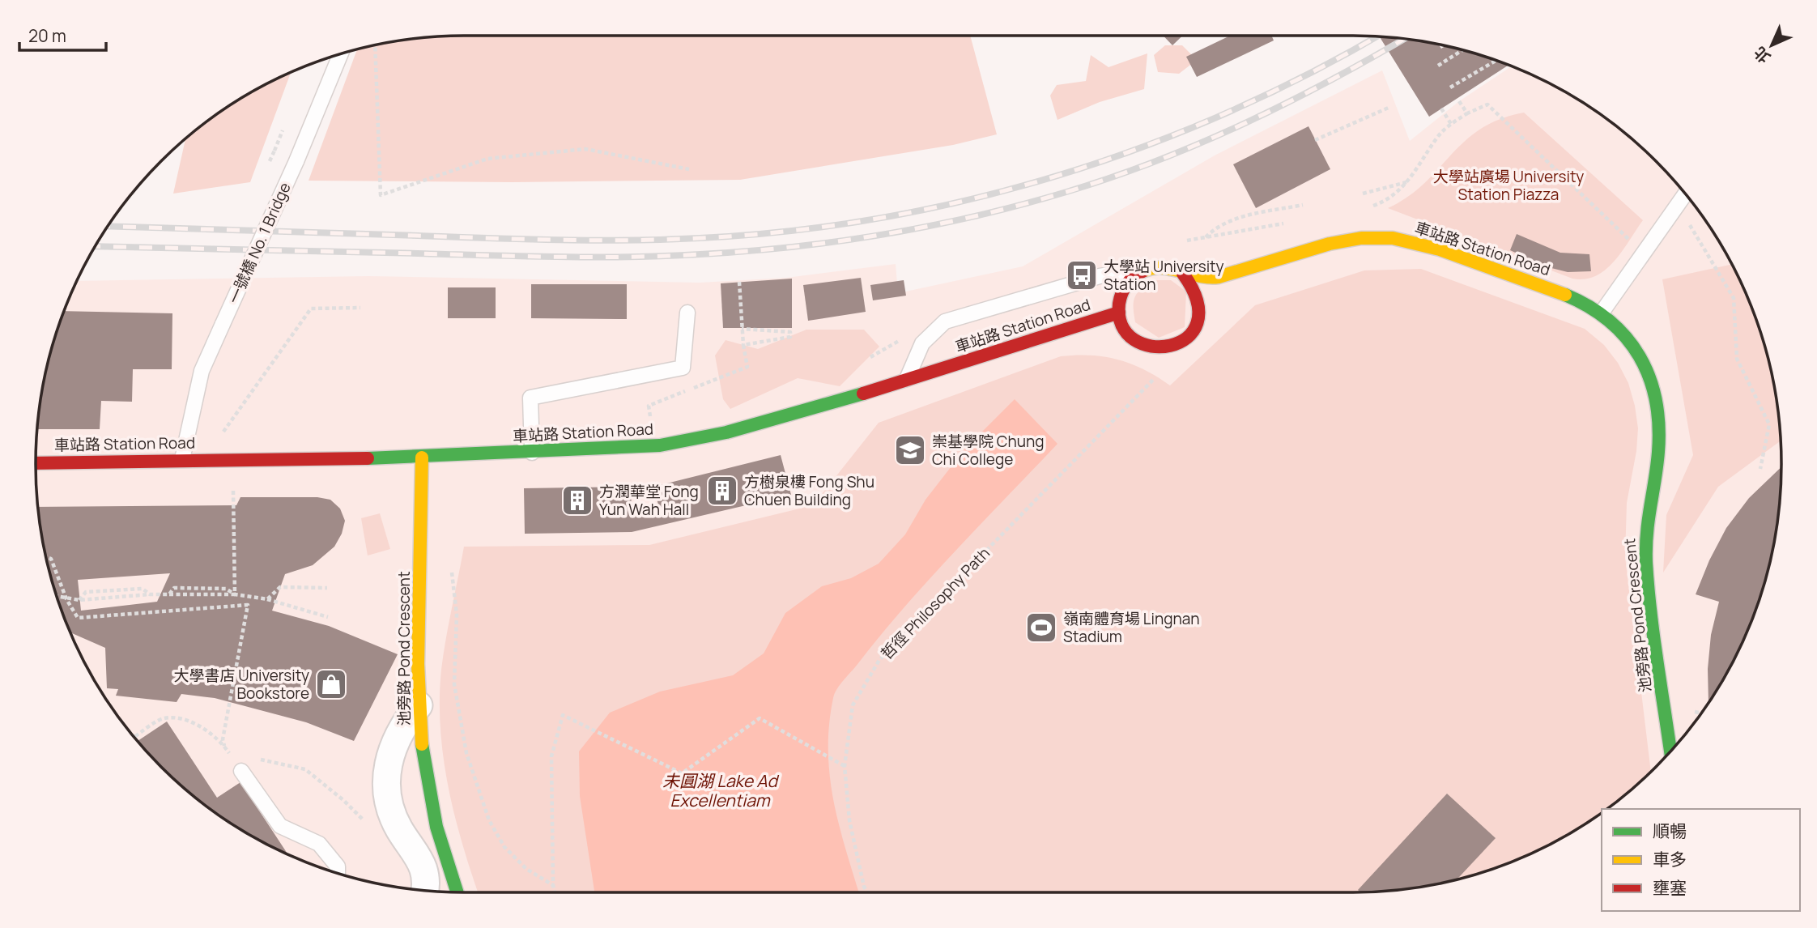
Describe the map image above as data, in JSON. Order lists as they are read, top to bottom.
{
  "streets": {
    "street": ["車站路 Station Road", "池旁路 Pond Crescent"],
    "lane": ["一號橋 No. 1 Bridge"],
    "path": ["哲徑 Philosophy Path"]
  },
  "crossings": [
    ["一號橋 No. 1 Bridge", "車站路 Station Road"],
    ["車站路 Station Road", "池旁路 Pond Crescent"]
  ],
  "water": ["未圓湖 Lake Ad Excellentiam"],
  "parks": ["大學站廣場 University Station Piazza"],
  "places": {
    "bus stop": ["大學站 University Station"],
    "school or university": ["崇基學院 Chung Chi College"],
    "building": ["方樹泉樓 Fong Shu Chuen Building", "方潤華堂 Fong Yun Wah Hall"],
    "sports": ["嶺南體育場 Lingnan Stadium"],
    "shop": ["大學書店 University Bookstore"]
  },
  "legend": ["順暢", "車多", "壅塞"],
  "scale_bar": "20 m",
  "north": "bottom left"
}
